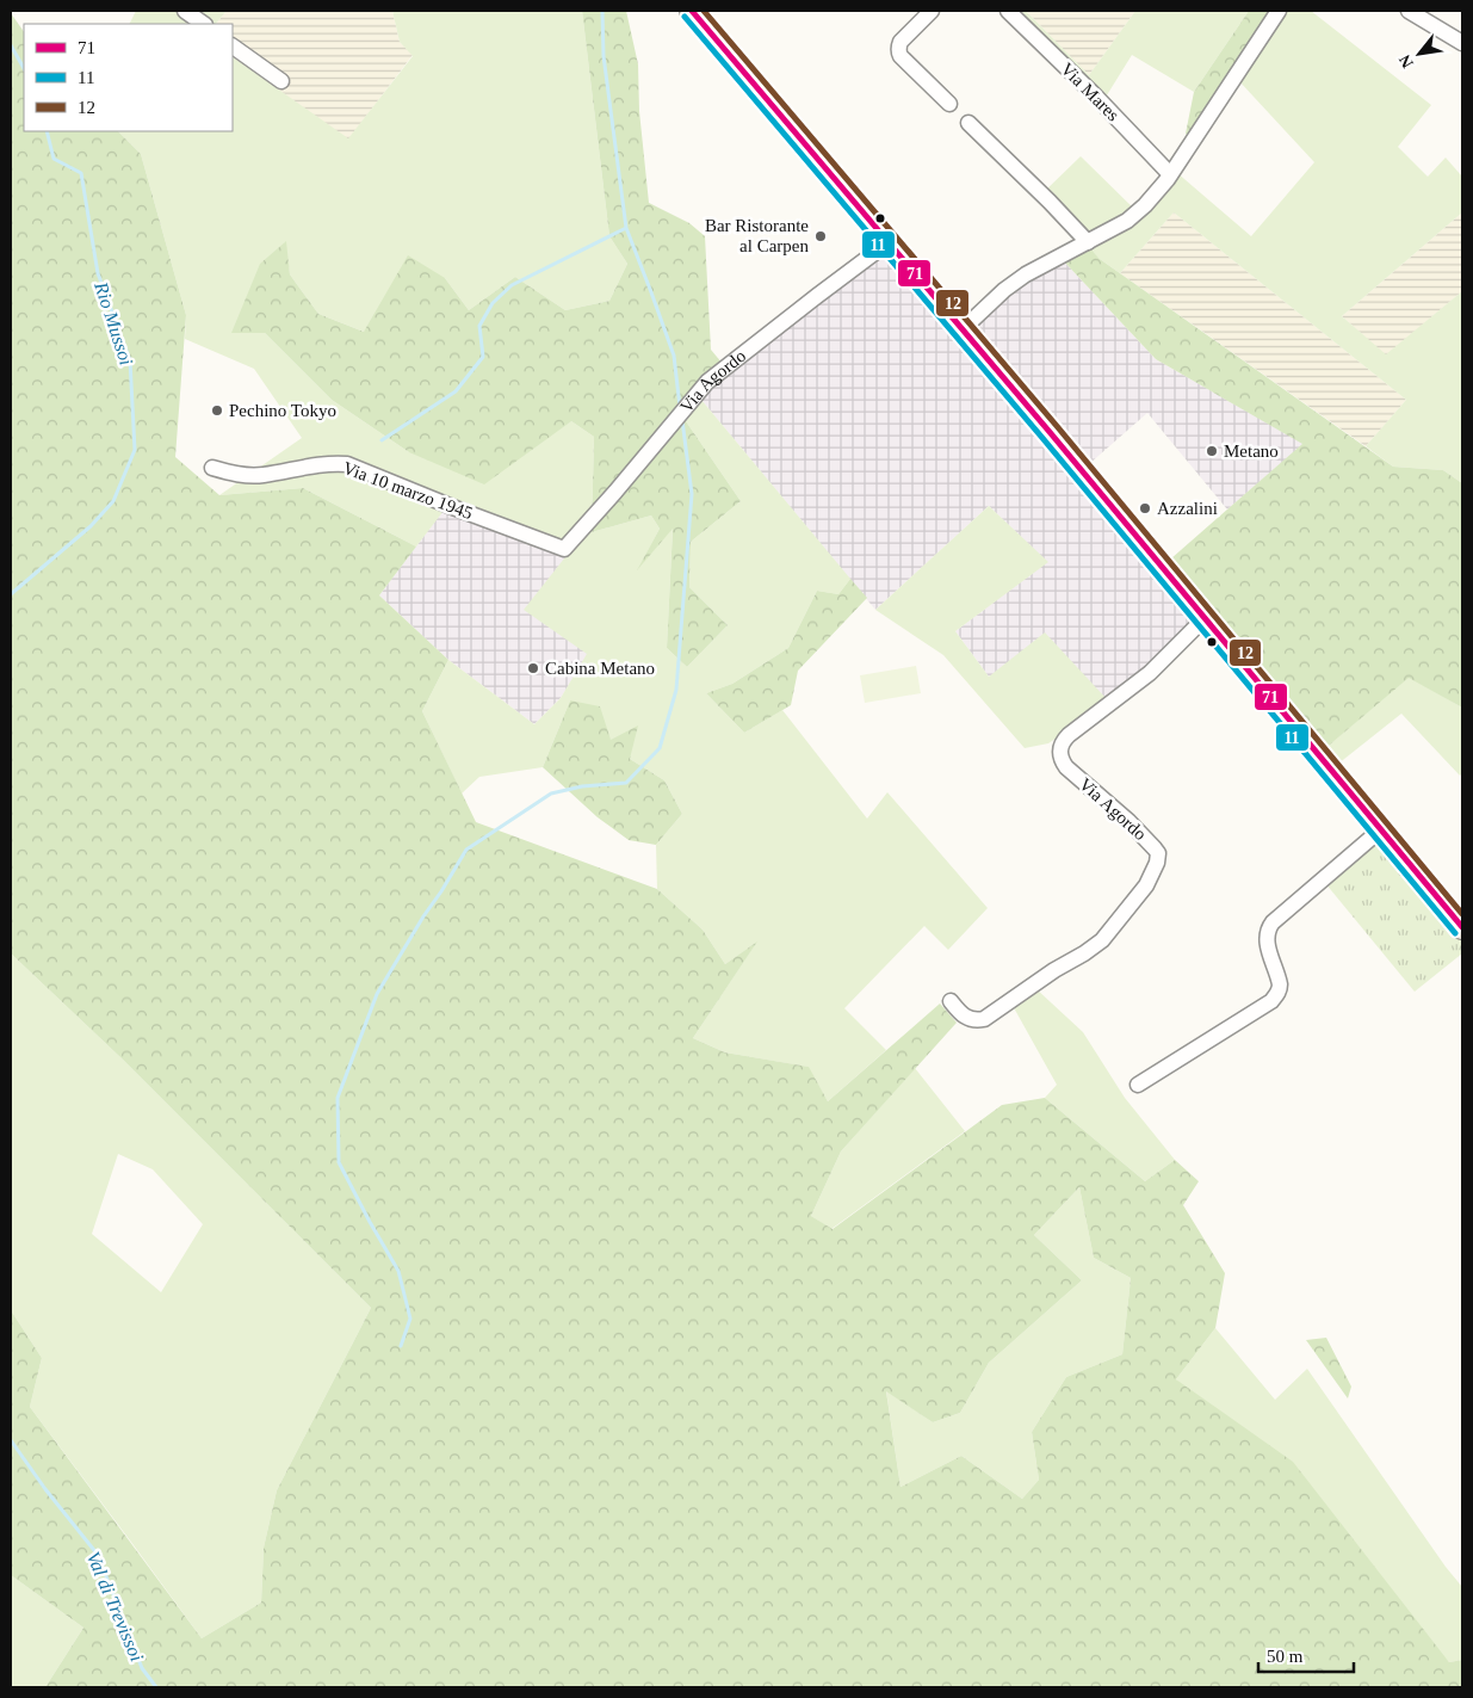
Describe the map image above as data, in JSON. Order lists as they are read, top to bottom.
{
  "streets": {
    "street": ["Via Mares", "Via Agordo", "Via 10 marzo 1945"]
  },
  "crossings": [
    ["Via Agordo", "Via 10 marzo 1945"]
  ],
  "water": ["Rio Mussoi", "Val di Trevissoi"],
  "places": [
    "Bar Ristorante al Carpen",
    "Pechino Tokyo",
    "Metano",
    "Azzalini",
    "Cabina Metano"
  ],
  "lines": ["transit line 71", "transit line 12", "transit line 11"],
  "legend": ["71", "11", "12"],
  "scale_bar": "50 m",
  "north": "bottom left"
}
